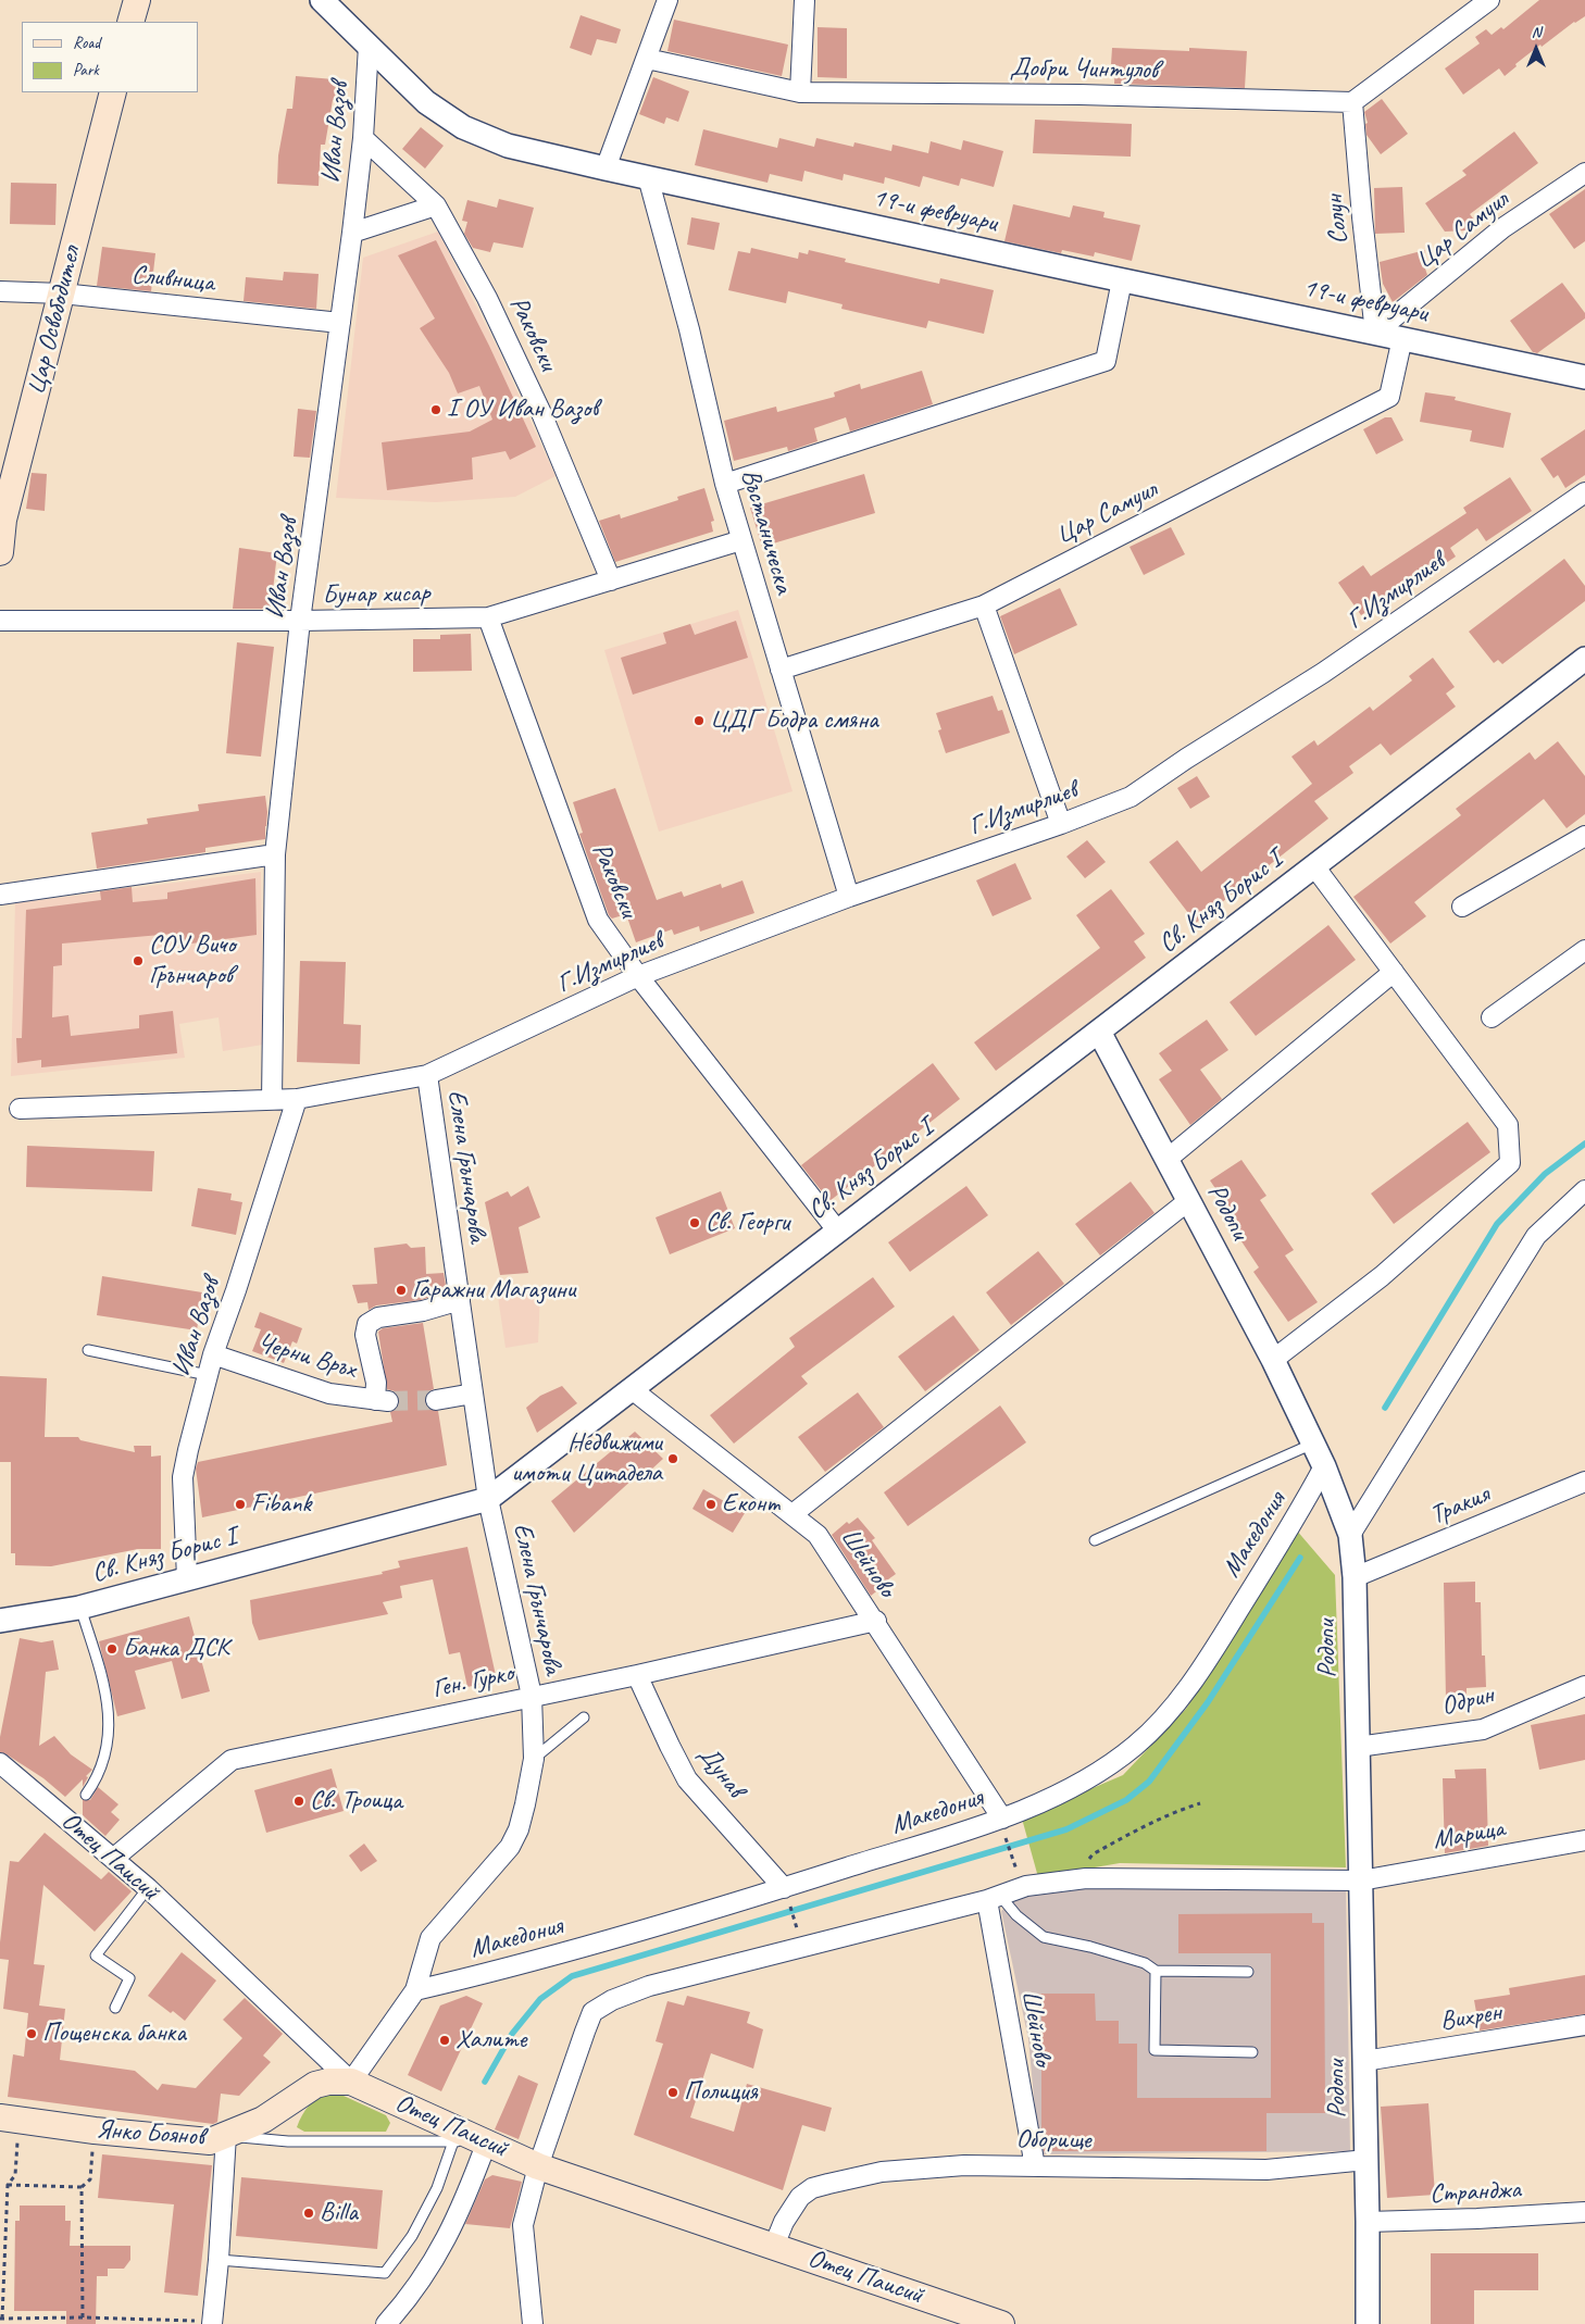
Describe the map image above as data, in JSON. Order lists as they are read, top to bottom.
{
  "streets": {
    "main road": ["Цар Освободител", "Отец Паисий", "Янко Боянов"],
    "street": [
      "Добри Чинтулов",
      "Иван Вазов",
      "19-и февруари",
      "Солун",
      "Цар Самуил",
      "Сливница",
      "Раковски",
      "Въстаническа",
      "Г.Измирлиев",
      "Бунар хисар",
      "Св. Княз Борис I",
      "Елена Грънчарова",
      "Родопи",
      "Черни Връх",
      "Тракия",
      "Македония",
      "Шейново",
      "Ген. Гурко",
      "Одрин",
      "Дунав",
      "Марица",
      "Вихрен",
      "Оборище",
      "Странджа"
    ]
  },
  "crossings": [
    ["Добри Чинтулов", "Солун"],
    ["Иван Вазов", "19-и февруари"],
    ["Иван Вазов", "Сливница"],
    ["Иван Вазов", "Раковски"],
    ["Иван Вазов", "Г.Измирлиев"],
    ["Иван Вазов", "Бунар хисар"],
    ["Иван Вазов", "Св. Княз Борис I"],
    ["Иван Вазов", "Черни Връх"],
    ["19-и февруари", "Солун"],
    ["19-и февруари", "Цар Самуил"],
    ["19-и февруари", "Въстаническа"],
    ["Солун", "Цар Самуил"],
    ["Цар Самуил", "Въстаническа"],
    ["Сливница", "Цар Освободител"],
    ["Раковски", "Г.Измирлиев"],
    ["Раковски", "Бунар хисар"],
    ["Раковски", "Св. Княз Борис I"],
    ["Въстаническа", "Г.Измирлиев"],
    ["Въстаническа", "Бунар хисар"],
    ["Г.Измирлиев", "Елена Грънчарова"],
    ["Св. Княз Борис I", "Елена Грънчарова"],
    ["Св. Княз Борис I", "Родопи"],
    ["Св. Княз Борис I", "Шейново"],
    ["Елена Грънчарова", "Черни Връх"],
    ["Елена Грънчарова", "Македония"],
    ["Елена Грънчарова", "Ген. Гурко"],
    ["Елена Грънчарова", "Отец Паисий"],
    ["Елена Грънчарова", "Янко Боянов"],
    ["Родопи", "Тракия"],
    ["Родопи", "Македония"],
    ["Родопи", "Одрин"],
    ["Родопи", "Марица"],
    ["Родопи", "Вихрен"],
    ["Родопи", "Оборище"],
    ["Родопи", "Странджа"],
    ["Македония", "Шейново"],
    ["Македония", "Дунав"],
    ["Шейново", "Ген. Гурко"],
    ["Шейново", "Марица"],
    ["Шейново", "Оборище"],
    ["Ген. Гурко", "Дунав"],
    ["Ген. Гурко", "Отец Паисий"],
    ["Марица", "Отец Паисий"],
    ["Отец Паисий", "Янко Боянов"],
    ["Отец Паисий", "Оборище"]
  ],
  "places": [
    "I ОУ Иван Вазов",
    "ЦДГ Бодра смяна",
    "СОУ Вичо Грънчаров",
    "Св. Георги",
    "Гаражни Магазини",
    "Недвижими имоти Цитадела",
    "Fibank",
    "Еконт",
    "Банка ДСК",
    "Св. Троица",
    "Пощенска банка",
    "Халите",
    "Полиция",
    "Billa"
  ],
  "legend": ["Road", "Park"],
  "north": "top"
}
